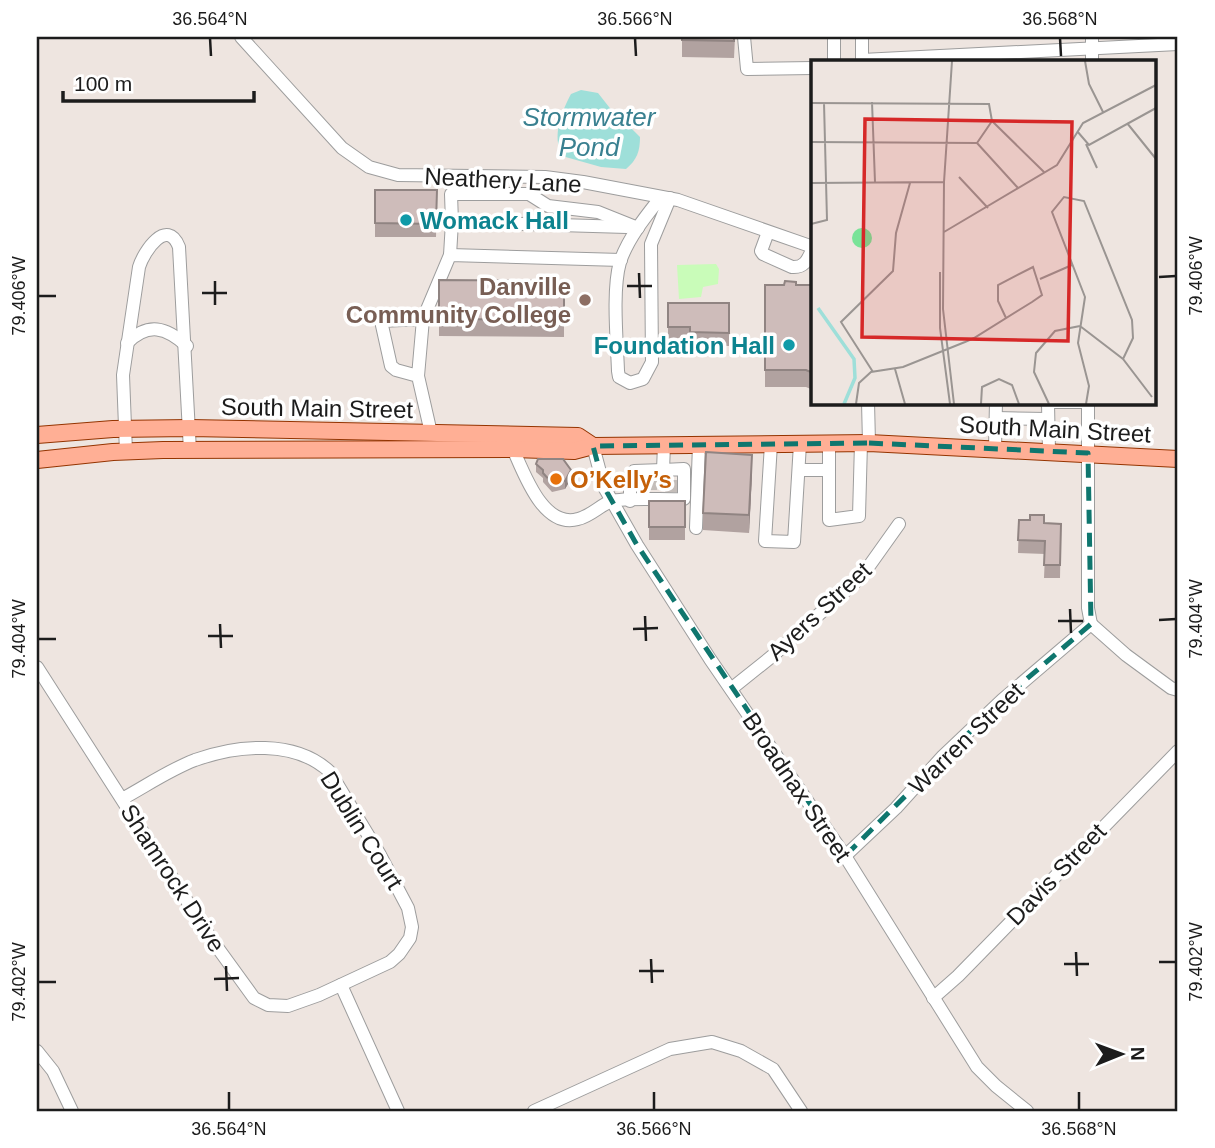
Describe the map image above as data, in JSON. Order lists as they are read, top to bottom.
{
  "streets": {
    "main road": ["South Main Street"],
    "street": [
      "Neathery Lane",
      "Ayers Street",
      "Warren Street",
      "Broadnax Street",
      "Dublin Court",
      "Davis Street",
      "Shamrock Drive"
    ]
  },
  "crossings": [
    ["South Main Street", "Broadnax Street"],
    ["Ayers Street", "Broadnax Street"],
    ["Warren Street", "Broadnax Street"],
    ["Broadnax Street", "Davis Street"],
    ["Dublin Court", "Shamrock Drive"]
  ],
  "water": ["Stormwater Pond"],
  "places": [
    "Womack Hall",
    "Danville Community College",
    "Foundation Hall",
    "O’Kelly’s"
  ],
  "scale_bar": "100 m",
  "north": "right",
  "coordinates": [
    "36.564°N",
    "36.566°N",
    "36.568°N",
    "79.406°W",
    "79.404°W",
    "79.402°W"
  ]
}
